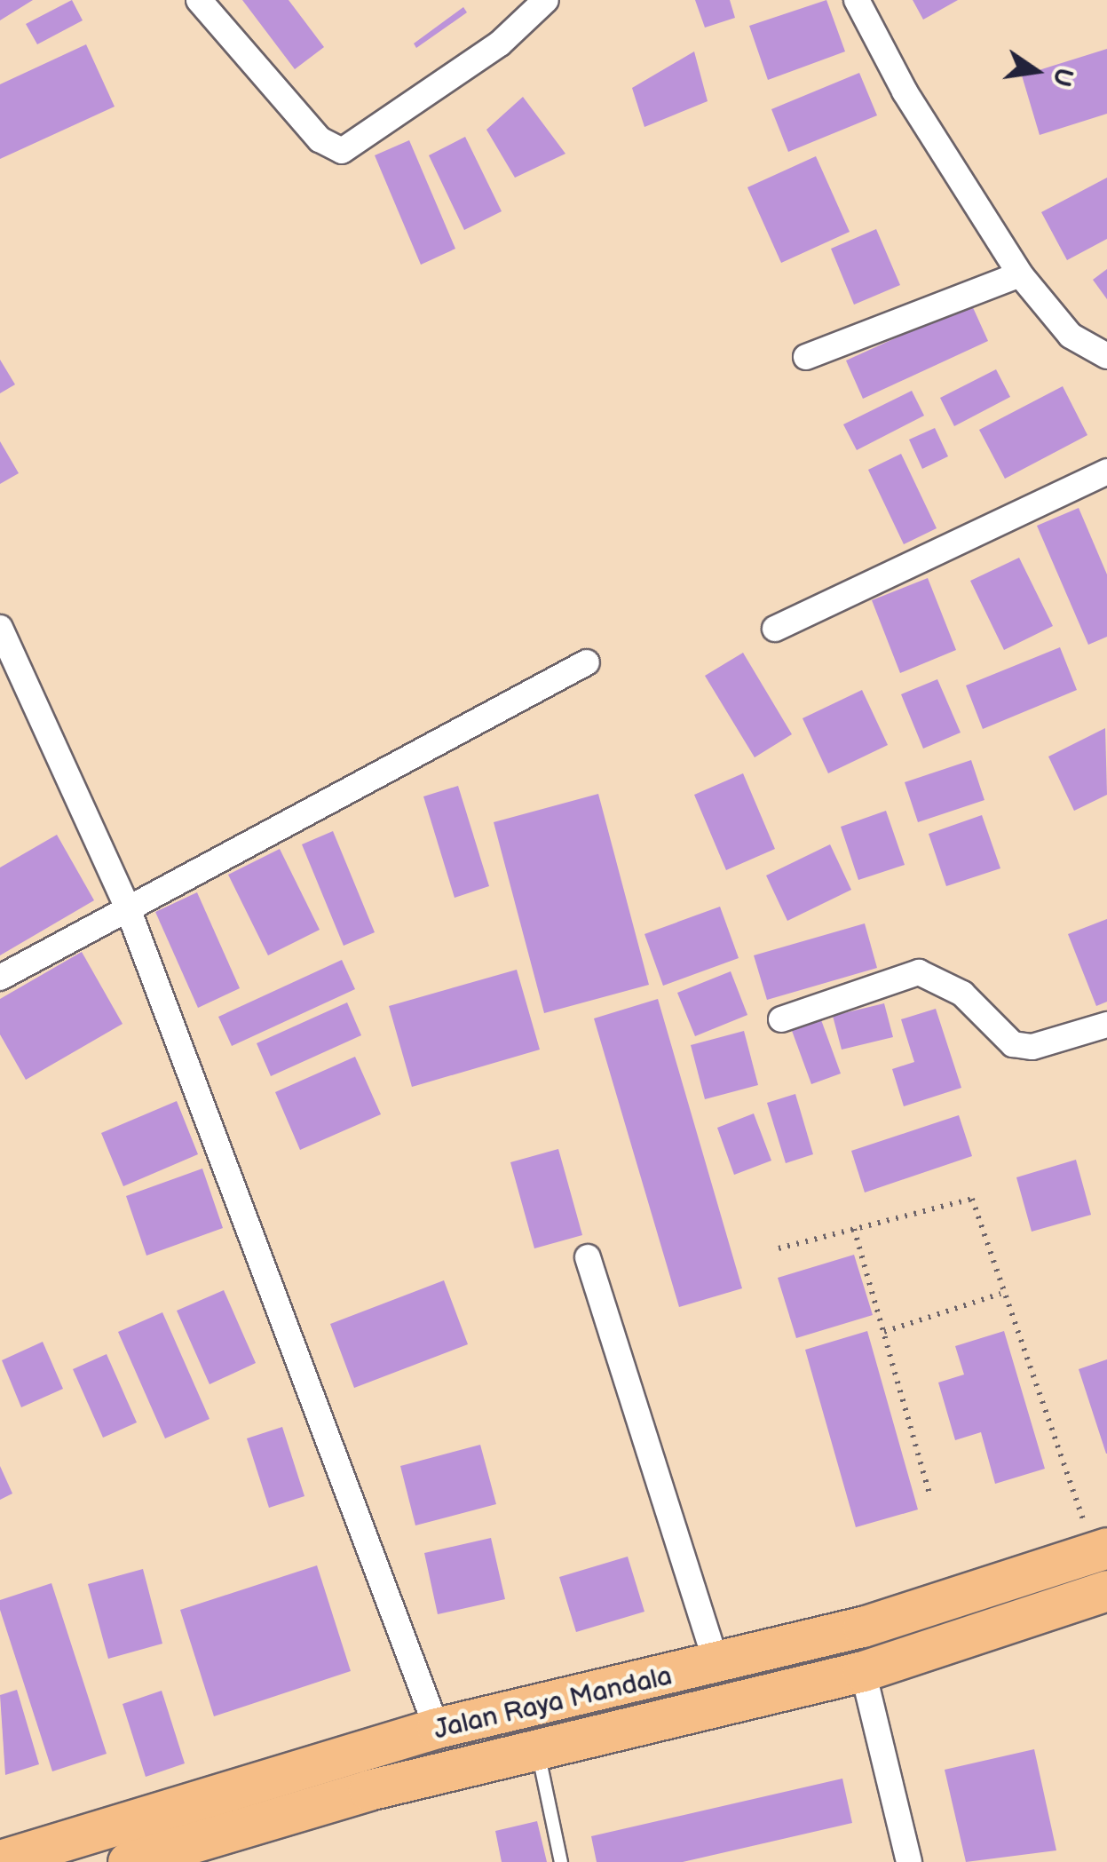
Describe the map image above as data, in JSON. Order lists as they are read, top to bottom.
{
  "streets": {
    "highway": ["Jalan Raya Mandala"]
  },
  "north": "right"
}
